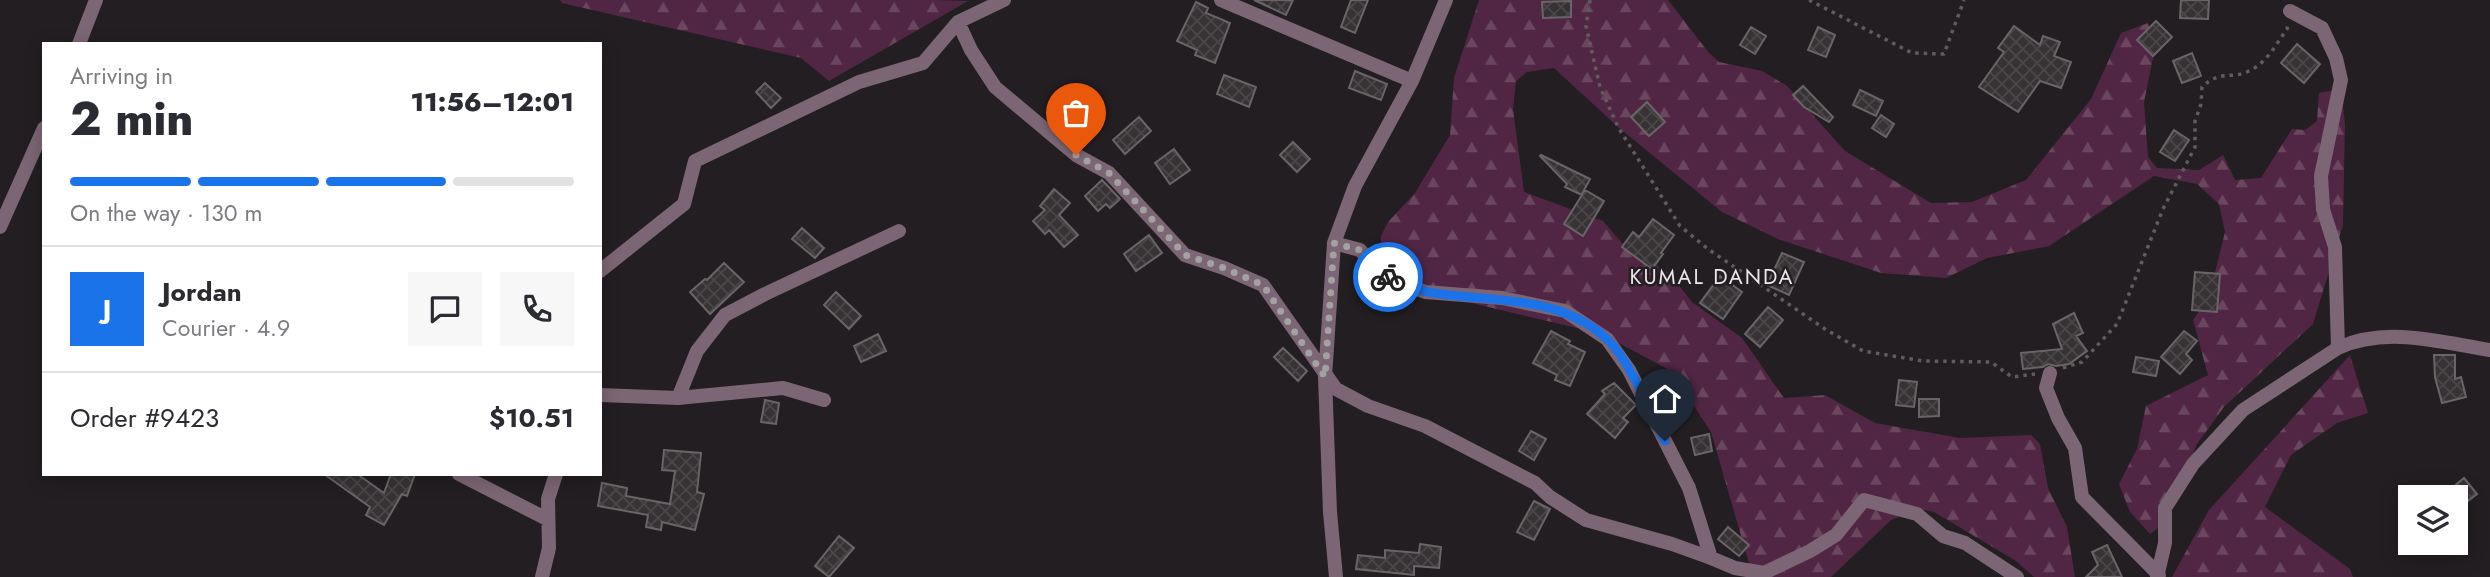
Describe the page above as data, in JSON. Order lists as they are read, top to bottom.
{
  "districts": ["KUMAL DANDA"],
  "page": {
    "heading": ["2 min", "Arriving in", "11:56–12:01"],
    "panel": [
      "Jordan",
      "Courier · 4.9",
      "Order #9423",
      "$10.51"
    ],
    "bar": "On the way · 130 m",
    "round": "J"
  }
}
